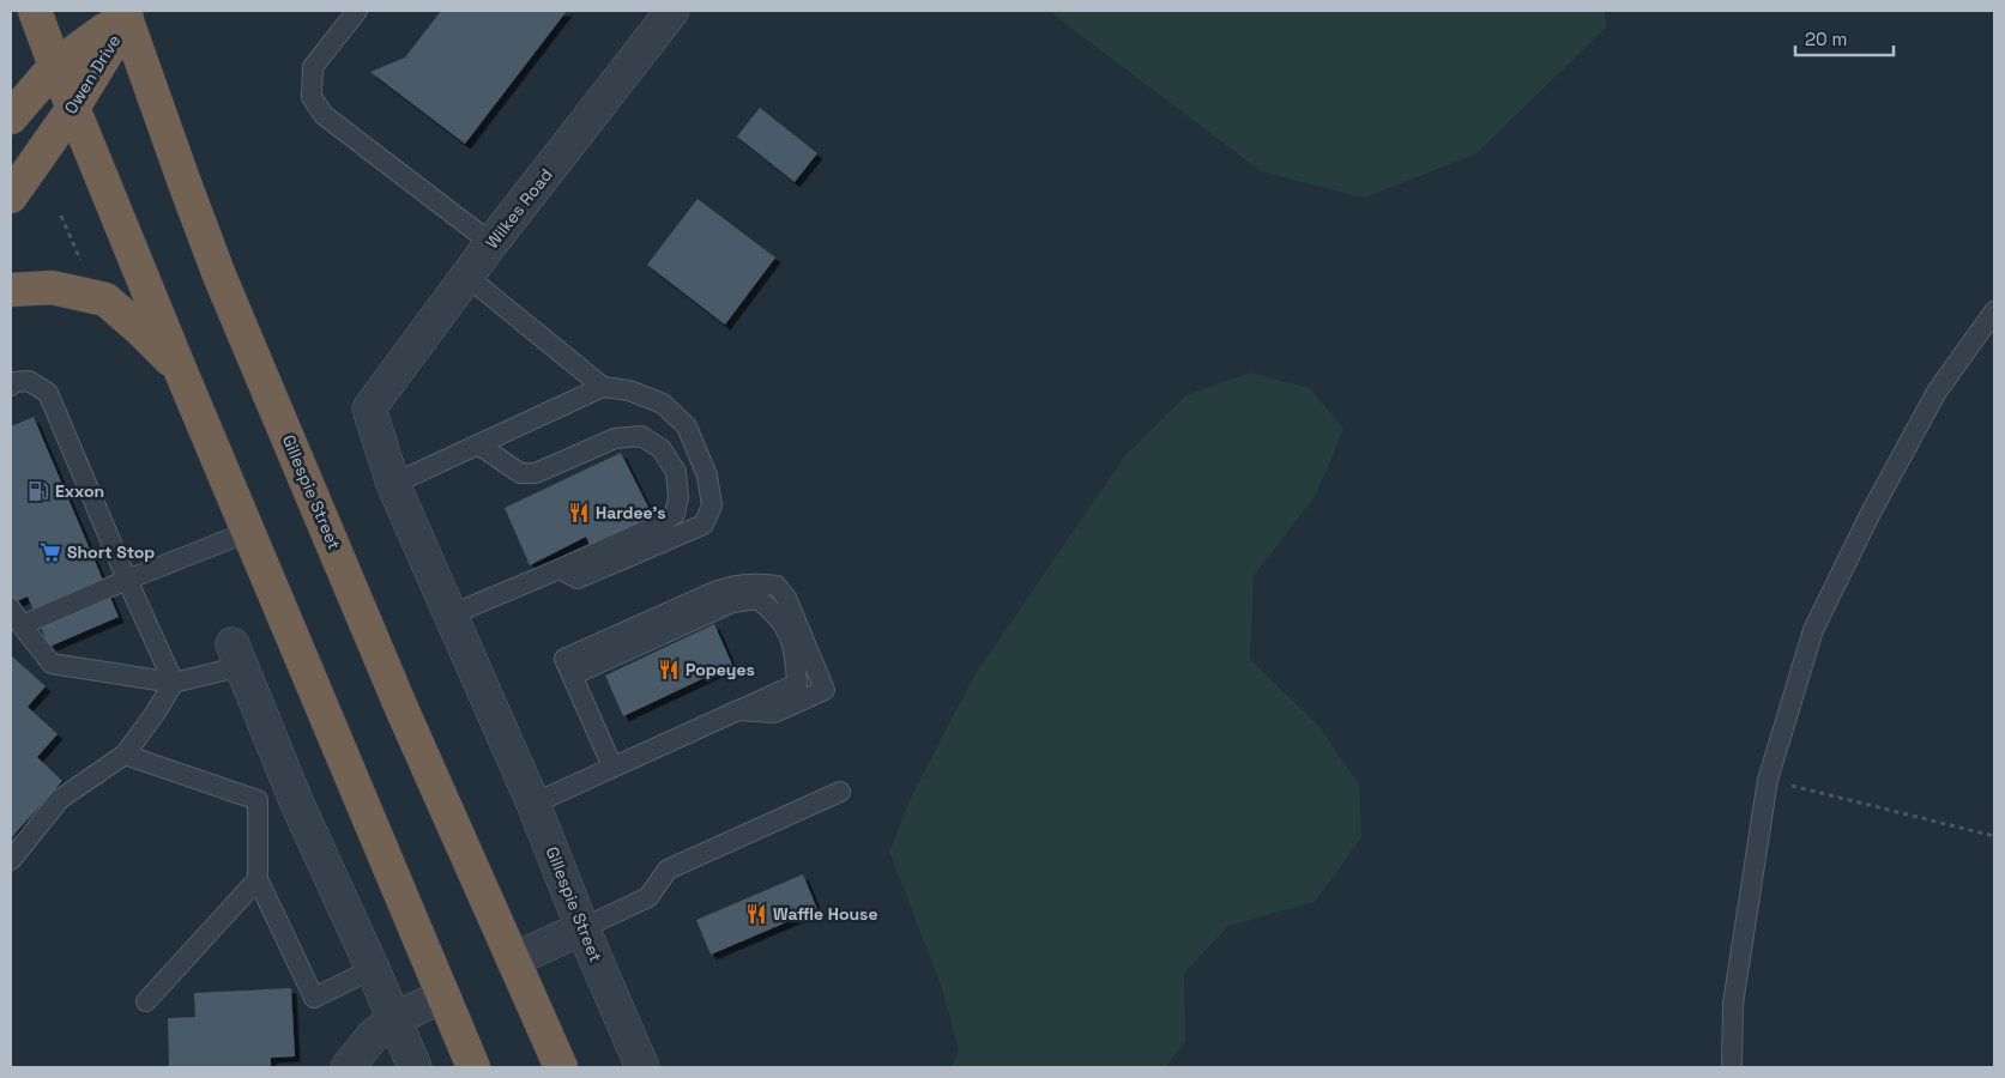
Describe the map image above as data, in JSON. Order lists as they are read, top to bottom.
{
  "streets": {
    "highway": ["Owen Drive", "Gillespie Street"],
    "street": ["Wilkes Road"]
  },
  "crossings": [
    ["Owen Drive", "Gillespie Street"],
    ["Wilkes Road", "Gillespie Street"]
  ],
  "places": {
    "fuel station": ["Exxon"],
    "restaurant": ["Hardee's", "Popeyes", "Waffle House"],
    "supermarket": ["Short Stop"]
  },
  "scale_bar": "20 m"
}
